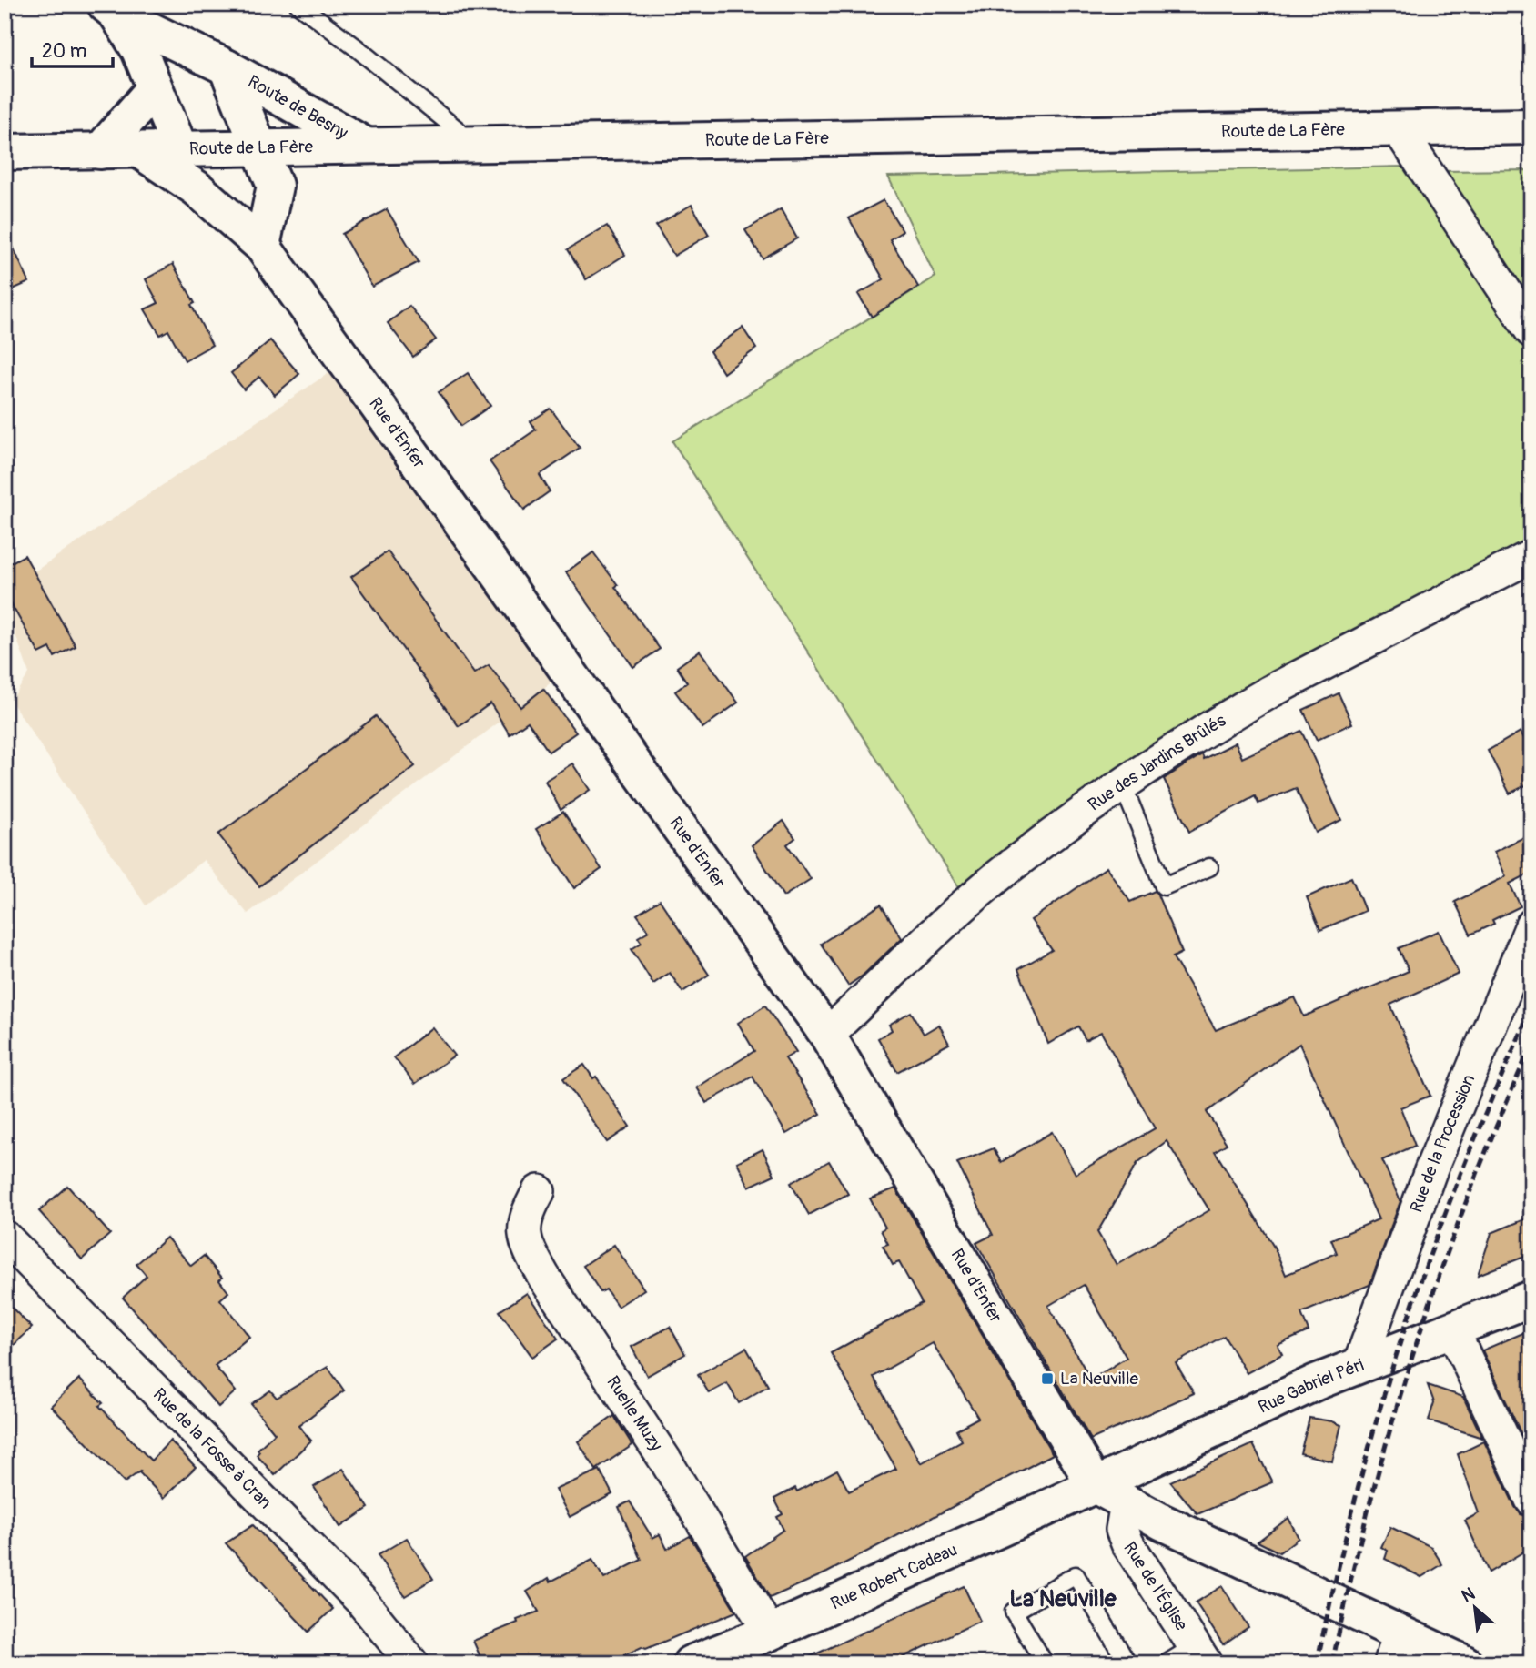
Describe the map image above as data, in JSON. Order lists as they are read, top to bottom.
{
  "streets": {
    "main road": [
      "Route de Besny",
      "Route de La Fère",
      "Rue d'Enfer",
      "Rue Gabriel Péri",
      "Rue Robert Cadeau"
    ],
    "street": [
      "Rue des Jardins Brûlés",
      "Rue de la Procession",
      "Ruelle Muzy",
      "Rue de la Fosse à Cran",
      "Rue de l'Église"
    ]
  },
  "crossings": [
    ["Route de Besny", "Route de La Fère"],
    ["Route de La Fère", "Rue d'Enfer"],
    ["Rue d'Enfer", "Rue des Jardins Brûlés"],
    ["Rue d'Enfer", "Rue Gabriel Péri"],
    ["Rue d'Enfer", "Rue Robert Cadeau"],
    ["Rue de la Procession", "Rue Gabriel Péri"],
    ["Rue Gabriel Péri", "Rue Robert Cadeau"],
    ["Ruelle Muzy", "Rue Robert Cadeau"]
  ],
  "districts": ["La Neuville"],
  "places": {
    "transit": ["La Neuville"]
  },
  "scale_bar": "20 m",
  "north": "top left"
}
